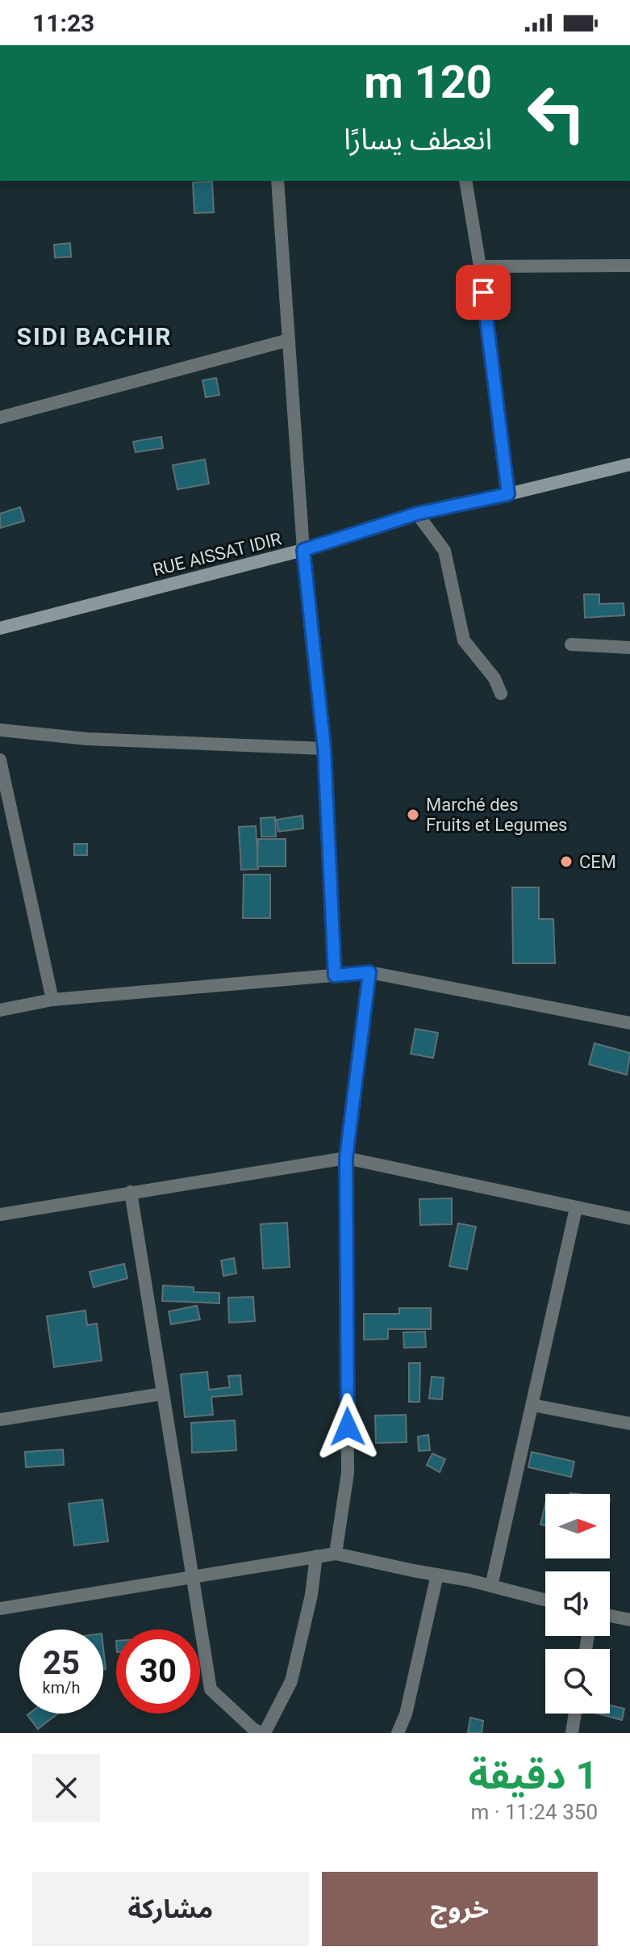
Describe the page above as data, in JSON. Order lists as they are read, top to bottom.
{
  "streets": {
    "street": ["RUE AISSAT IDIR"]
  },
  "districts": ["SIDI BACHIR"],
  "places": ["Marché des Fruits et Legumes", "CEM"],
  "north": "right",
  "page": {
    "status": "11:23",
    "turn": ["120 m", "انعطف يسارًا"],
    "speed": "25 km/h",
    "limit": "30",
    "heading": ["1 دقيقة", "350 m · 11:24"],
    "buttons": ["خروج", "مشاركة"]
  }
}
